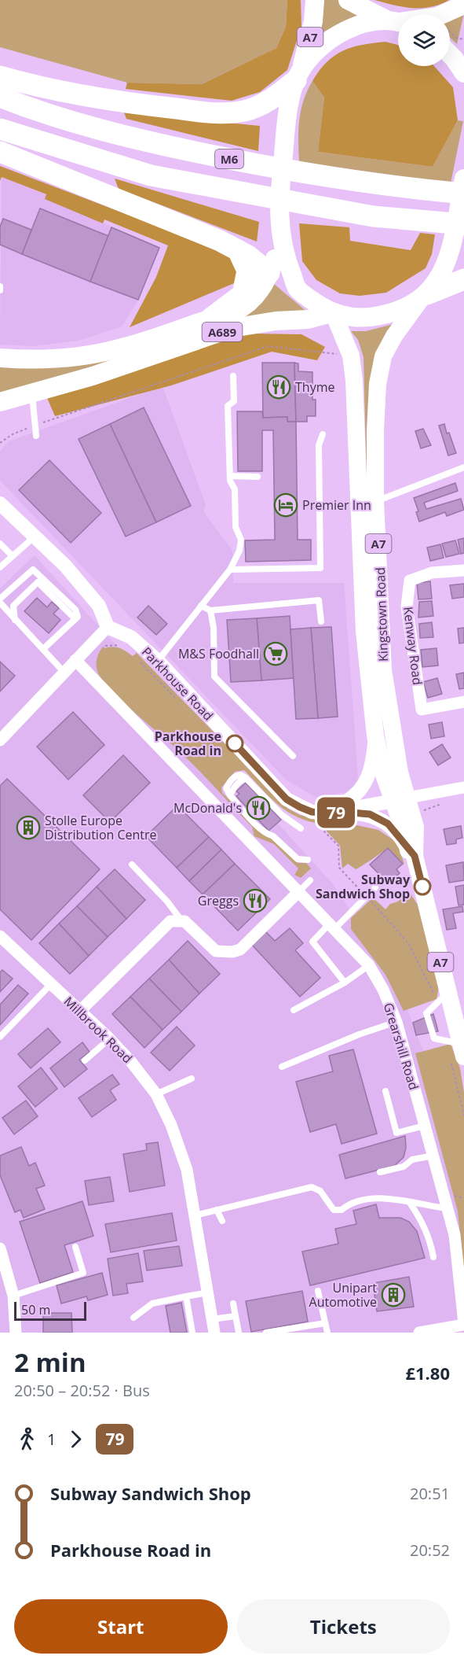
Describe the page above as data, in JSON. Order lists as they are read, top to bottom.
{
  "streets": {
    "highway": ["A7", "M6", "A689"],
    "main road": ["Kingstown Road"],
    "street": [
      "Kenway Road",
      "Parkhouse Road",
      "Millbrook Road",
      "Grearshill Road"
    ]
  },
  "crossings": [
    ["A689", "Kingstown Road"],
    ["Kingstown Road", "Parkhouse Road"]
  ],
  "places": {
    "restaurant": ["Thyme", "McDonald's", "Greggs"],
    "hotel": ["Premier Inn"],
    "supermarket": ["M&S Foodhall"],
    "other": ["Parkhouse Road in", "Subway Sandwich Shop"],
    "building": ["Stolle Europe Distribution Centre", "Unipart Automotive"]
  },
  "lines": ["bus line 79"],
  "scale_bar": "50 m",
  "page": {
    "on_map": "79",
    "scale": "50 m",
    "heading": ["2 min", "20:50 – 20:52 · Bus", "£1.80"],
    "legs": ["1", "79"],
    "list": [
      {
        "name": "Subway Sandwich Shop",
        "value": "20:51"
      },
      {
        "name": "Parkhouse Road in",
        "value": "20:52"
      }
    ],
    "buttons": ["Start", "Tickets"]
  }
}
